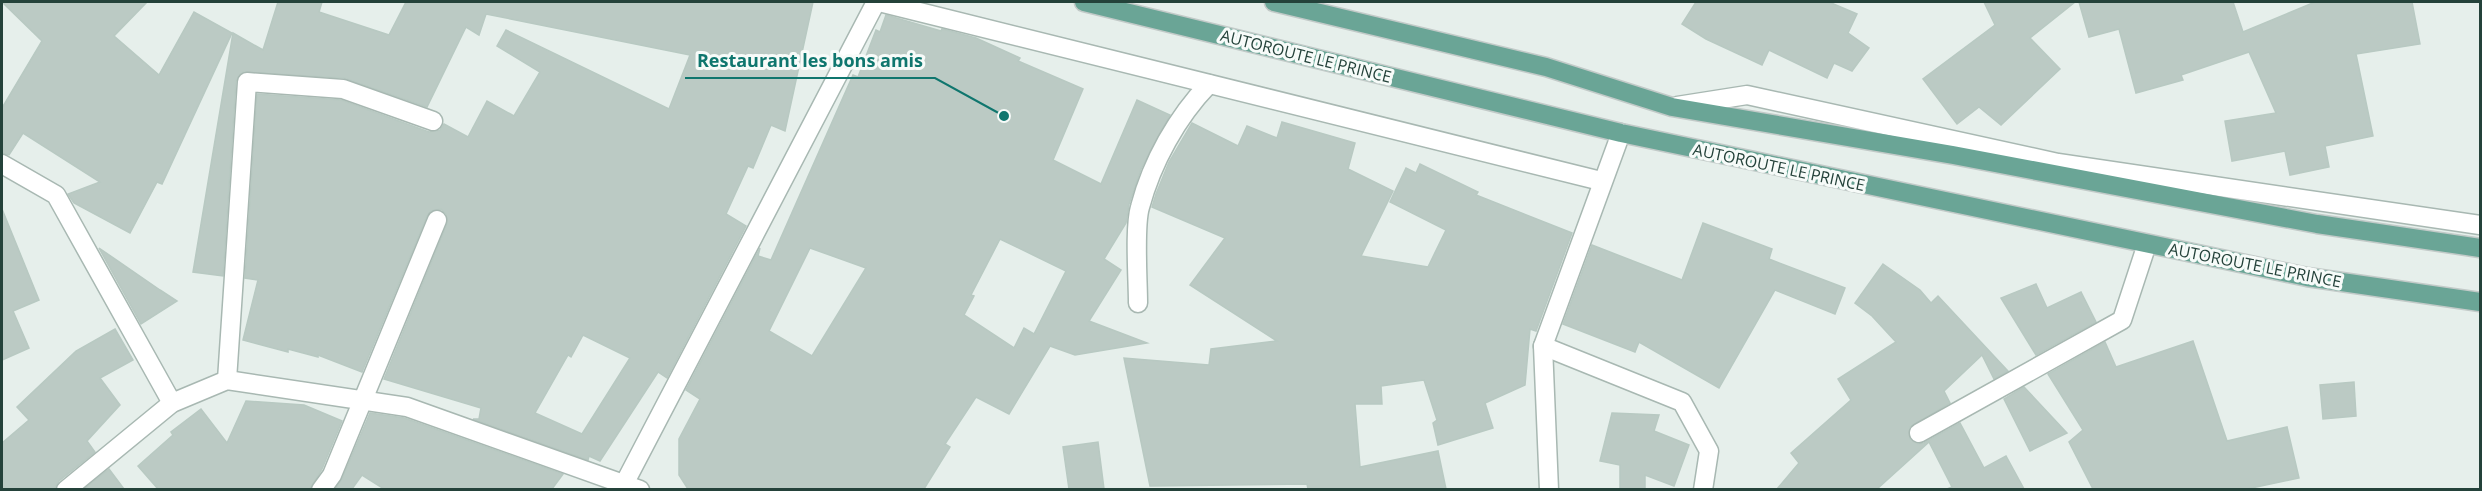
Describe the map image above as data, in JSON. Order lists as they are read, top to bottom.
{
  "streets": {
    "main road": ["AUTOROUTE LE PRINCE"]
  },
  "places": ["Restaurant les bons amis"]
}
